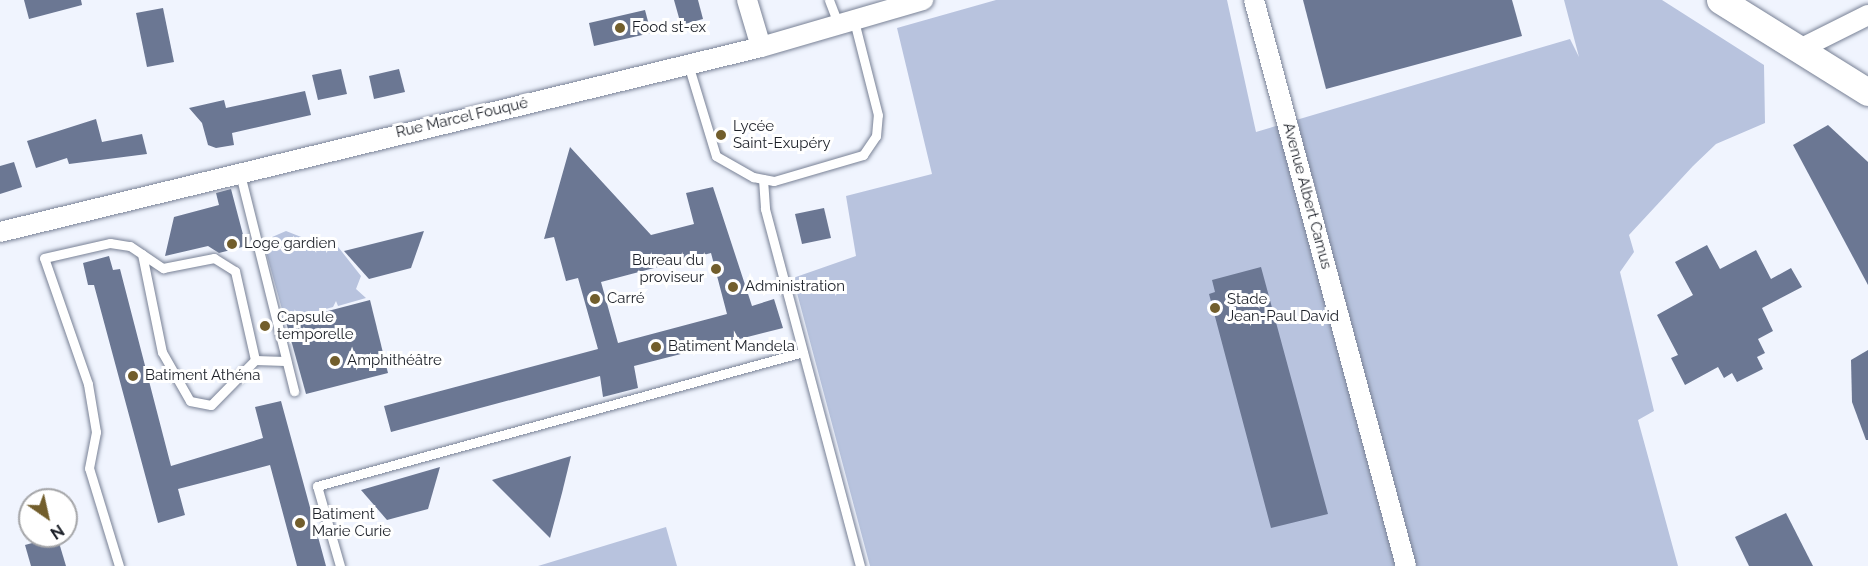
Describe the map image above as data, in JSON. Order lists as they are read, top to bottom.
{
  "streets": {
    "street": ["Rue Marcel Fouqué", "Avenue Albert Camus"]
  },
  "places": [
    "Food st-ex",
    "Lycée Saint-Exupéry",
    "Loge gardien",
    "Bureau du proviseur",
    "Administration",
    "Carré",
    "Stade Jean-Paul David",
    "Capsule temporelle",
    "Batiment Mandela",
    "Amphithéâtre",
    "Batiment Athéna",
    "Batiment Marie Curie"
  ],
  "north": "bottom right"
}
